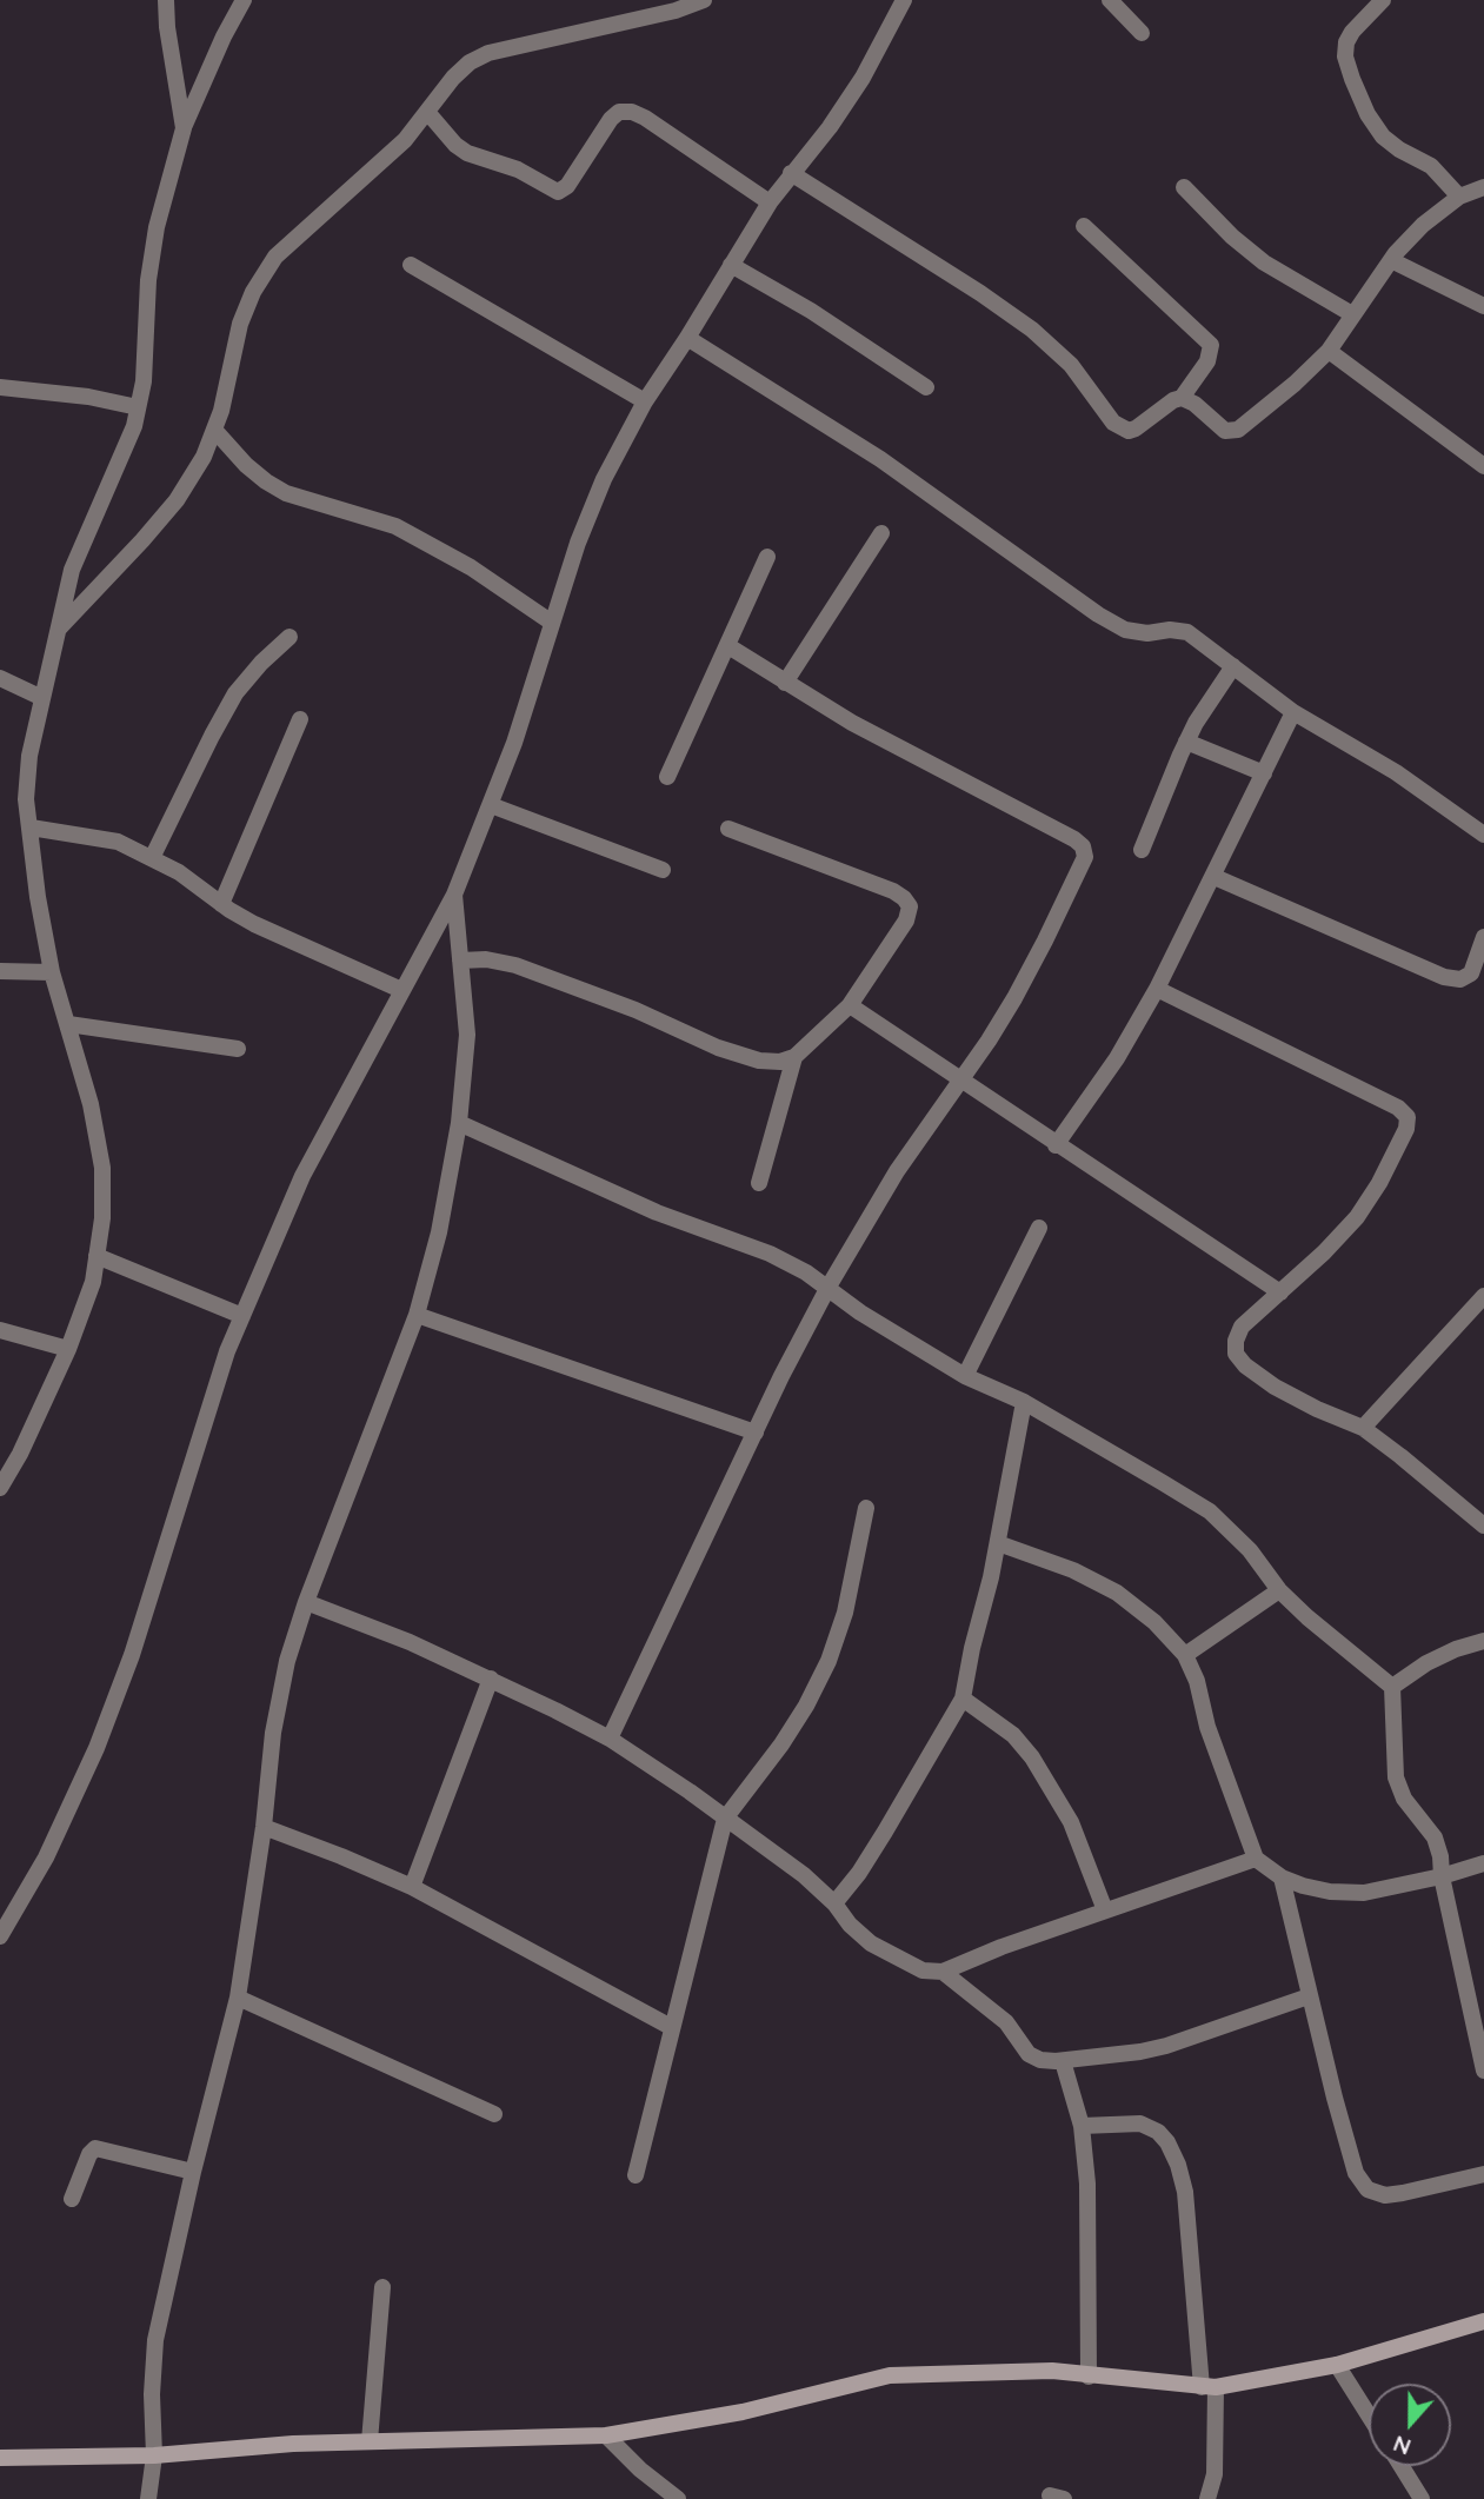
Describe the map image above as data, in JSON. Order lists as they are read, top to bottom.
{
  "north": "bottom"
}
